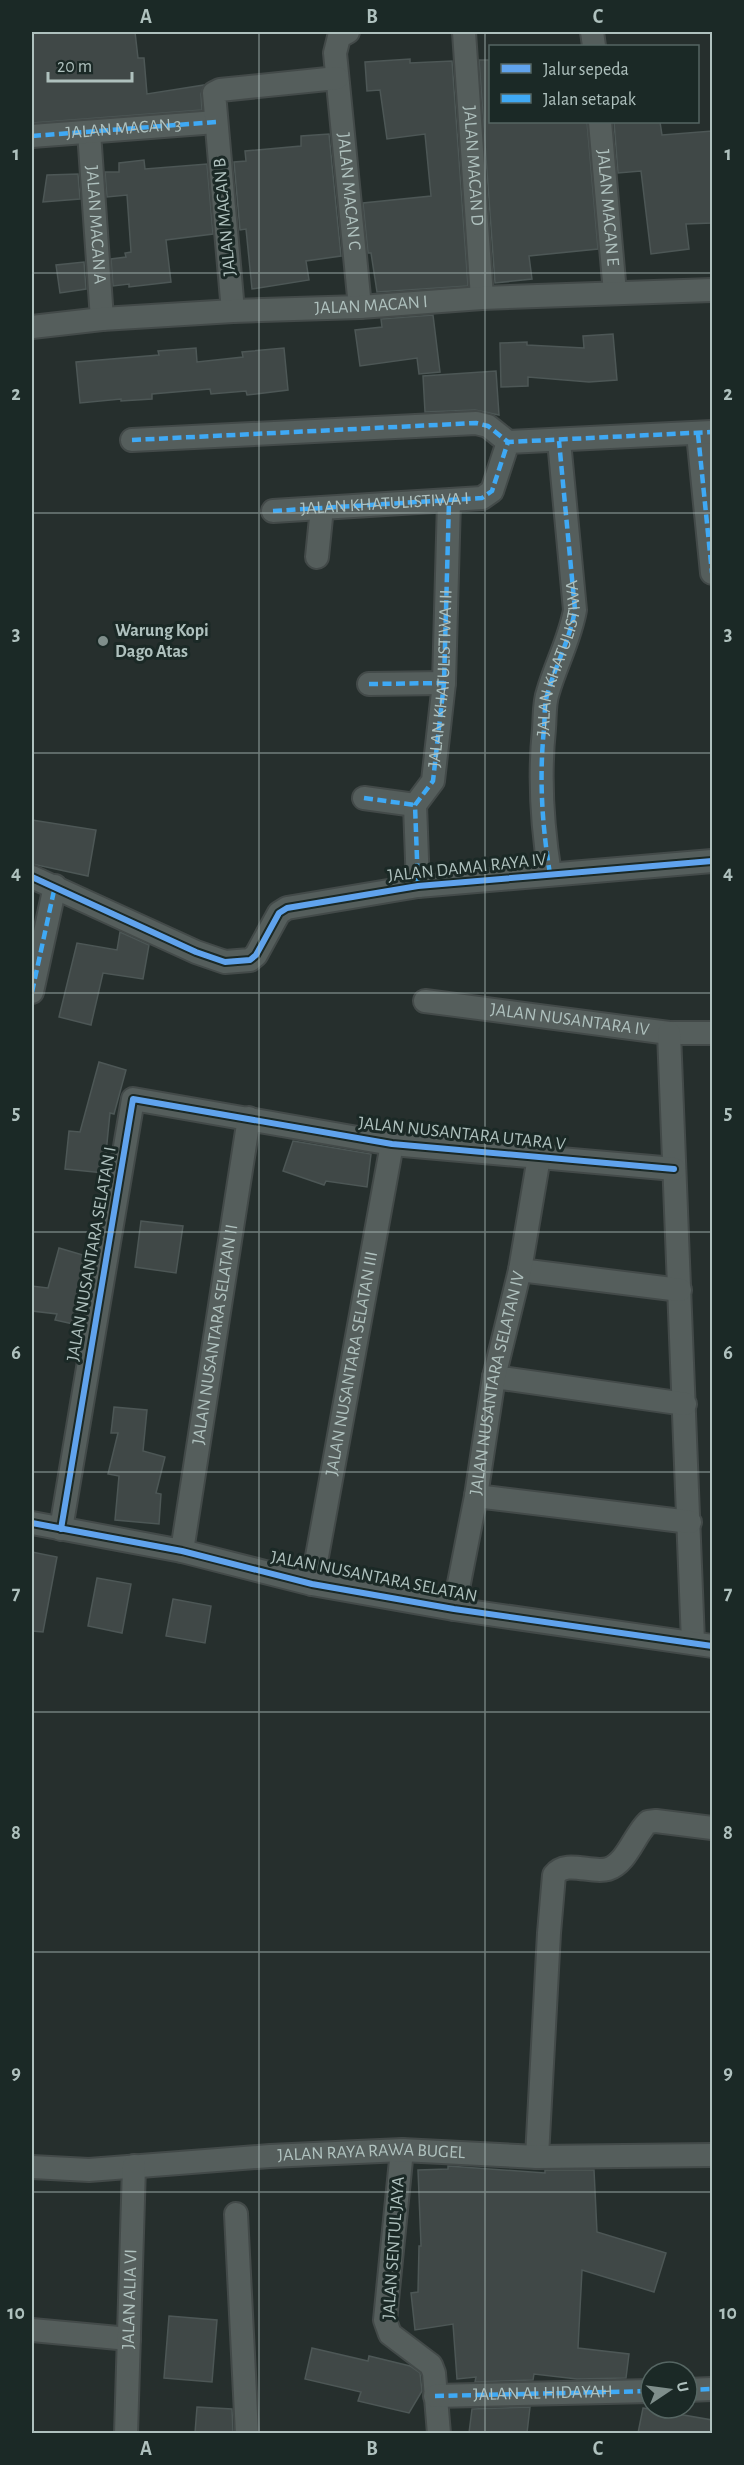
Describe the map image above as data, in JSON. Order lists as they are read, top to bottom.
{
  "streets": {
    "street": [
      "JALAN MACAN 3",
      "JALAN MACAN D",
      "JALAN MACAN C",
      "JALAN MACAN E",
      "JALAN MACAN B",
      "JALAN MACAN A",
      "JALAN MACAN I",
      "JALAN KHATULISTIWA I",
      "JALAN KHATULISTIWA",
      "JALAN KHATULISTIWA III",
      "JALAN DAMAI RAYA IV",
      "JALAN NUSANTARA IV",
      "JALAN NUSANTARA UTARA V",
      "JALAN NUSANTARA SELATAN I",
      "JALAN NUSANTARA SELATAN II",
      "JALAN NUSANTARA SELATAN III",
      "JALAN NUSANTARA SELATAN IV",
      "JALAN NUSANTARA SELATAN",
      "JALAN RAYA RAWA BUGEL",
      "JALAN SENTUL JAYA",
      "JALAN ALIA VI",
      "JALAN AL HIDAYAH"
    ]
  },
  "crossings": [
    ["JALAN MACAN 3", "JALAN MACAN B"],
    ["JALAN MACAN 3", "JALAN MACAN A"],
    ["JALAN MACAN D", "JALAN MACAN I"],
    ["JALAN MACAN C", "JALAN MACAN I"],
    ["JALAN MACAN E", "JALAN MACAN I"],
    ["JALAN MACAN B", "JALAN MACAN I"],
    ["JALAN MACAN A", "JALAN MACAN I"],
    ["JALAN KHATULISTIWA I", "JALAN KHATULISTIWA III"],
    ["JALAN KHATULISTIWA", "JALAN DAMAI RAYA IV"],
    ["JALAN NUSANTARA UTARA V", "JALAN NUSANTARA SELATAN I"],
    ["JALAN NUSANTARA UTARA V", "JALAN NUSANTARA SELATAN II"],
    ["JALAN NUSANTARA UTARA V", "JALAN NUSANTARA SELATAN III"],
    ["JALAN NUSANTARA UTARA V", "JALAN NUSANTARA SELATAN IV"],
    ["JALAN NUSANTARA SELATAN I", "JALAN NUSANTARA SELATAN II"],
    ["JALAN NUSANTARA SELATAN I", "JALAN NUSANTARA SELATAN"],
    ["JALAN NUSANTARA SELATAN II", "JALAN NUSANTARA SELATAN"],
    ["JALAN NUSANTARA SELATAN III", "JALAN NUSANTARA SELATAN"],
    ["JALAN NUSANTARA SELATAN IV", "JALAN NUSANTARA SELATAN"],
    ["JALAN RAYA RAWA BUGEL", "JALAN SENTUL JAYA"],
    ["JALAN RAYA RAWA BUGEL", "JALAN ALIA VI"],
    ["JALAN SENTUL JAYA", "JALAN AL HIDAYAH"]
  ],
  "places": ["Warung Kopi Dago Atas"],
  "legend": ["Jalur sepeda", "Jalan setapak"],
  "scale_bar": "20 m",
  "north": "right",
  "grid": {
    "columns": ["A", "B", "C"],
    "rows": [
      "1",
      "2",
      "3",
      "4",
      "5",
      "6",
      "7",
      "8",
      "9",
      "10"
    ]
  }
}
